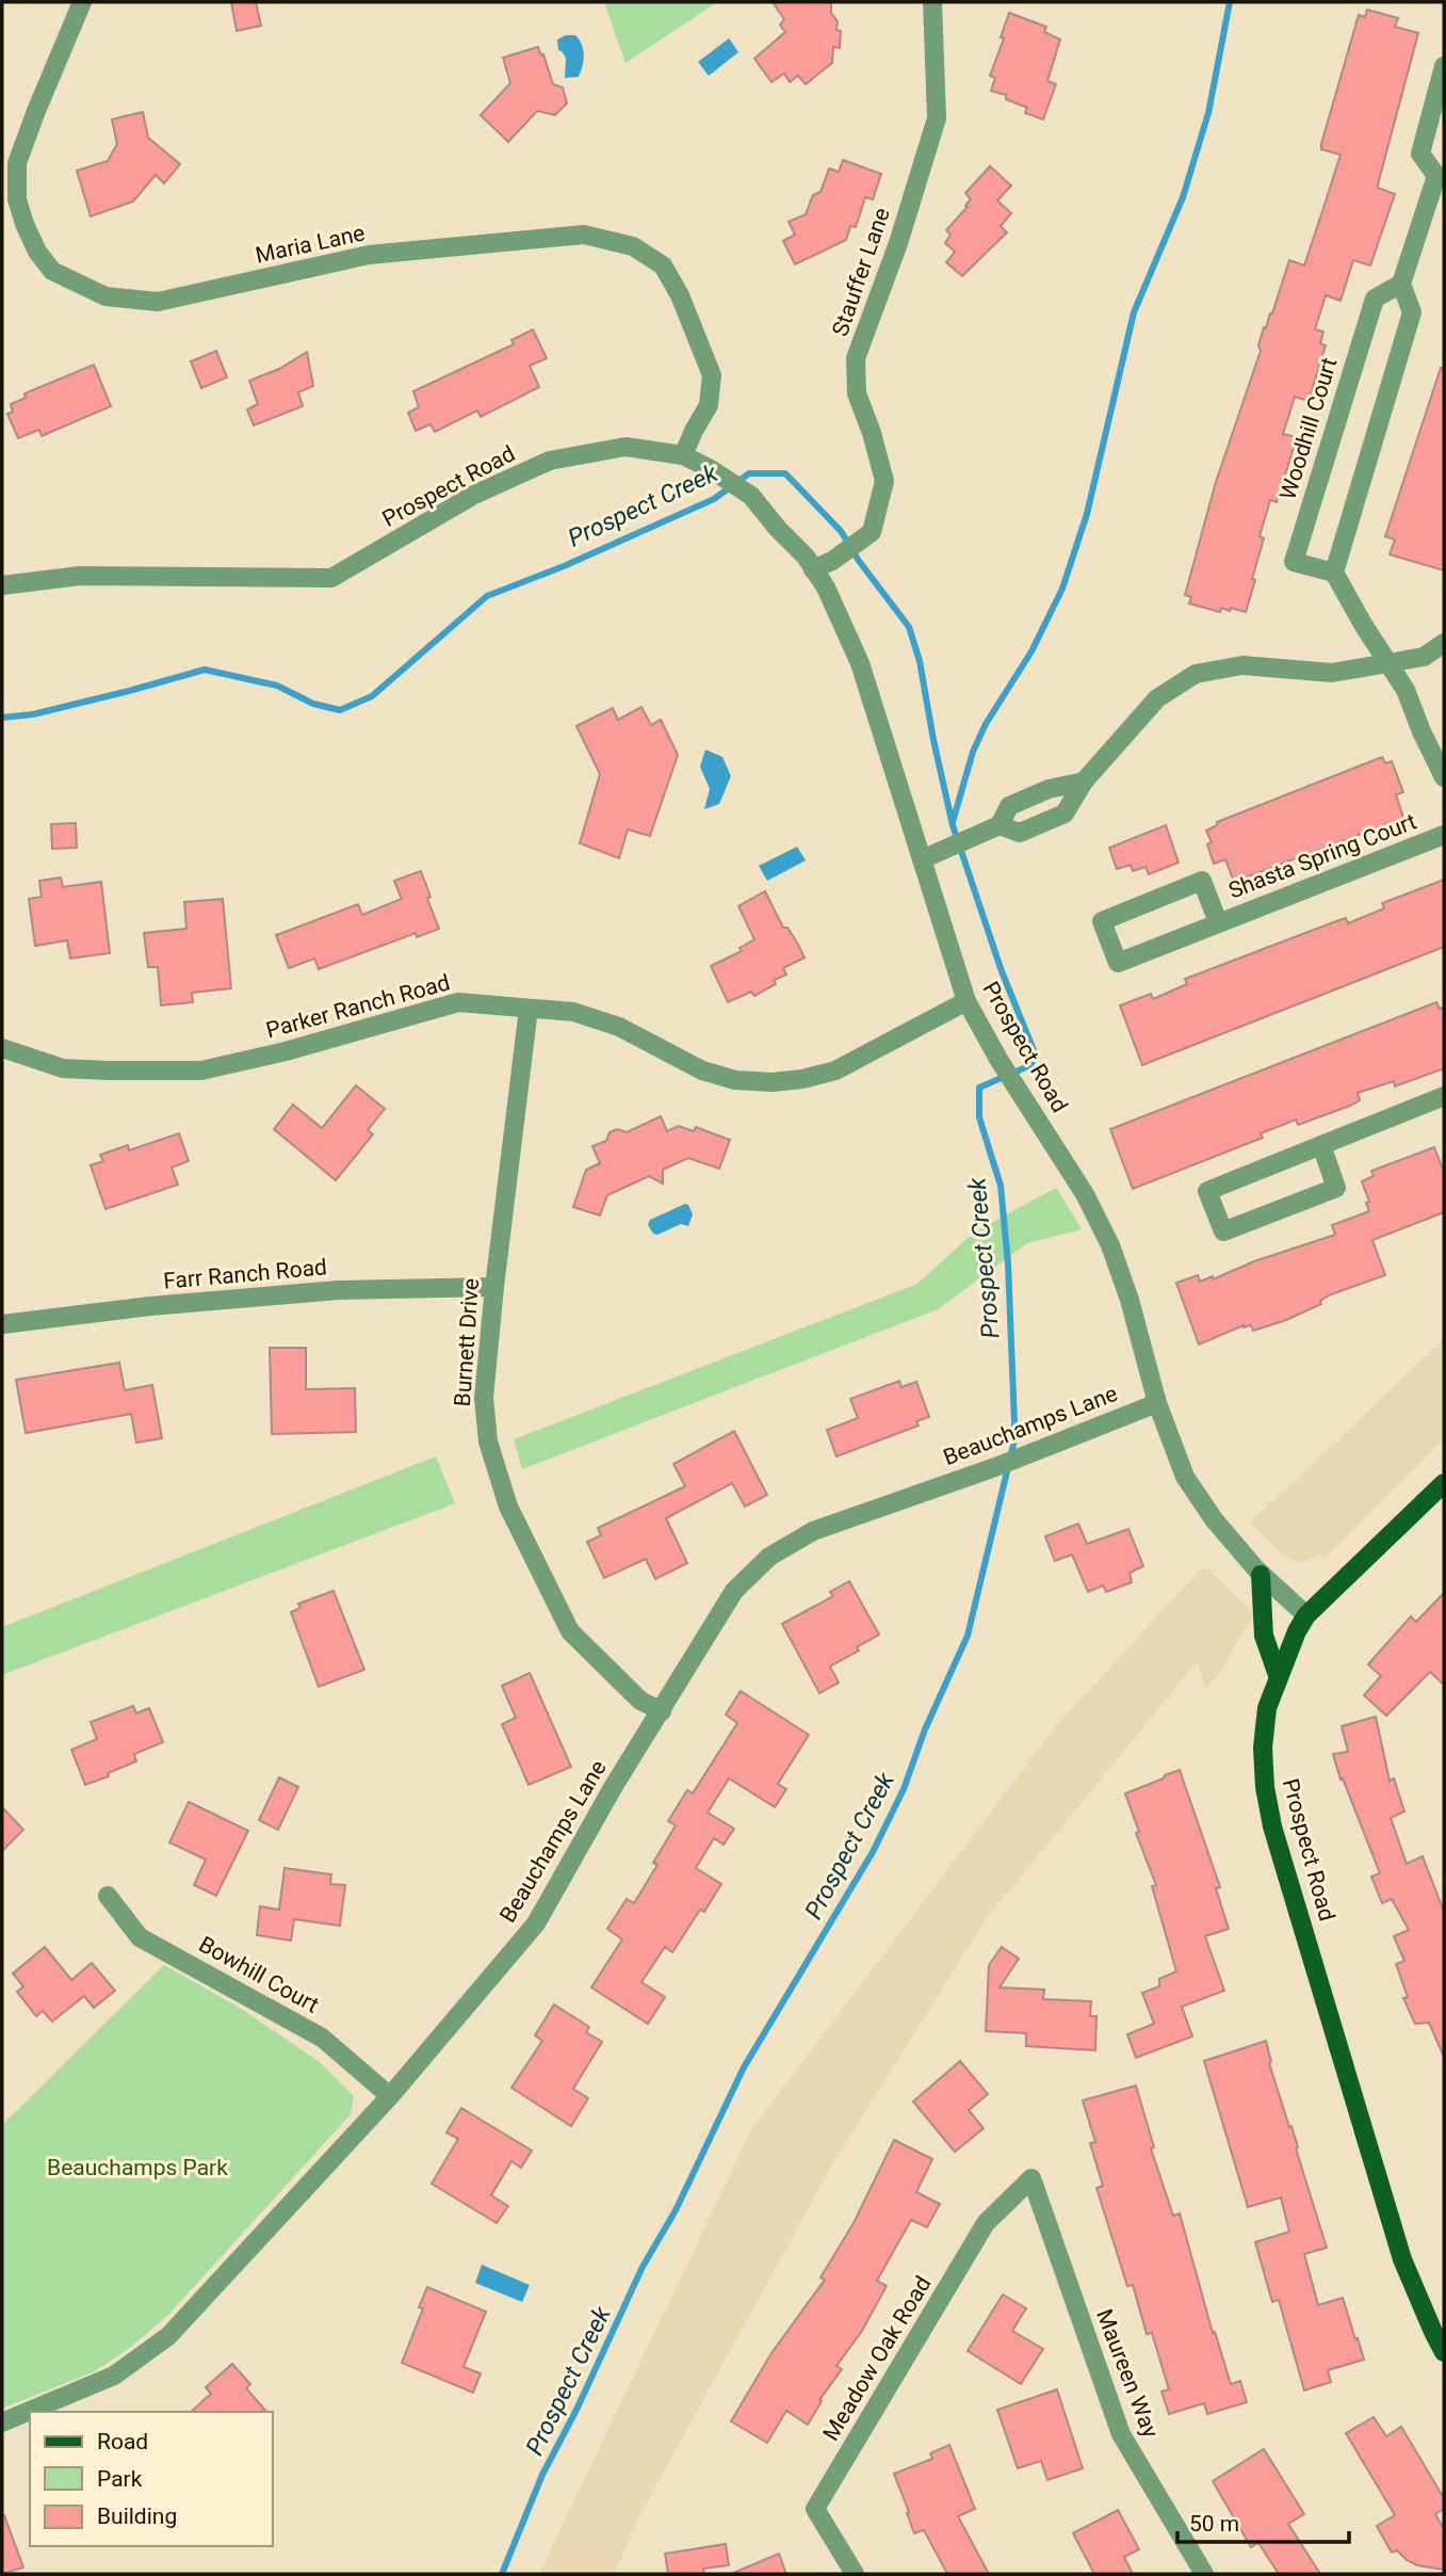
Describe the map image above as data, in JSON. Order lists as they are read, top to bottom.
{
  "streets": {
    "main road": ["Prospect Road"],
    "street": [
      "Maria Lane",
      "Stauffer Lane",
      "Woodhill Court",
      "Shasta Spring Court",
      "Parker Ranch Road",
      "Farr Ranch Road",
      "Burnett Drive",
      "Beauchamps Lane",
      "Bowhill Court",
      "Meadow Oak Road",
      "Maureen Way"
    ]
  },
  "crossings": [
    ["Maria Lane", "Prospect Road"],
    ["Stauffer Lane", "Prospect Road"],
    ["Prospect Road", "Parker Ranch Road"],
    ["Prospect Road", "Beauchamps Lane"],
    ["Parker Ranch Road", "Burnett Drive"],
    ["Farr Ranch Road", "Burnett Drive"],
    ["Burnett Drive", "Beauchamps Lane"],
    ["Beauchamps Lane", "Bowhill Court"],
    ["Meadow Oak Road", "Maureen Way"]
  ],
  "water": ["Prospect Creek"],
  "parks": ["Beauchamps Park"],
  "legend": ["Road", "Park", "Building"],
  "scale_bar": "50 m"
}
